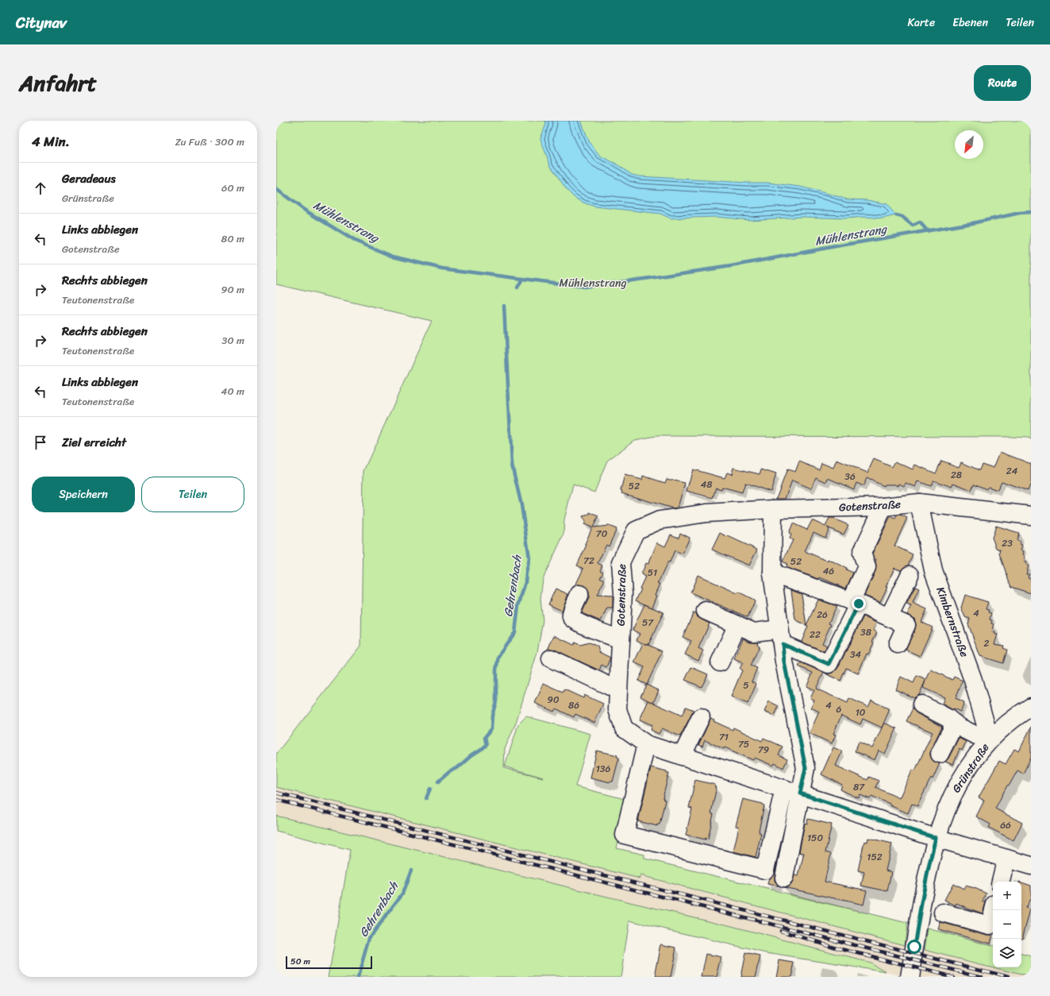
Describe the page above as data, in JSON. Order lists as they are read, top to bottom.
{
  "streets": {
    "street": ["Gotenstraße", "Kimbernstraße", "Grünstraße"]
  },
  "crossings": [
    ["Gotenstraße", "Kimbernstraße"],
    ["Gotenstraße", "Grünstraße"],
    ["Kimbernstraße", "Grünstraße"]
  ],
  "water": ["Mühlenstrang", "Gehrenbach"],
  "parks": ["Mühlenstrang"],
  "house_numbers": [
    "24",
    "28",
    "36",
    "48",
    "52",
    "70",
    "23",
    "72",
    "52",
    "46",
    "51",
    "4",
    "26",
    "57",
    "38",
    "22",
    "2",
    "34",
    "5",
    "90",
    "86",
    "4",
    "6",
    "10",
    "71",
    "75",
    "79",
    "136",
    "87",
    "66",
    "150",
    "152"
  ],
  "scale_bar": "50 m",
  "north": "bottom left",
  "page": {
    "header": "Citynav",
    "nav": ["Karte", "Ebenen", "Teilen"],
    "title": "Anfahrt",
    "buttons": [
      "Route",
      ["Speichern", "Teilen"]
    ],
    "heading": ["4 Min.", "Zu Fuß · 300 m"],
    "list": [
      ["Geradeaus", "Grünstraße", "60 m"],
      ["Links abbiegen", "Gotenstraße", "80 m"],
      ["Rechts abbiegen", "Teutonenstraße", "90 m"],
      ["Rechts abbiegen", "Teutonenstraße", "30 m"],
      ["Links abbiegen", "Teutonenstraße", "40 m"],
      "Ziel erreicht"
    ],
    "map_buttons": ["+", "−"],
    "scale": "50 m"
  }
}
